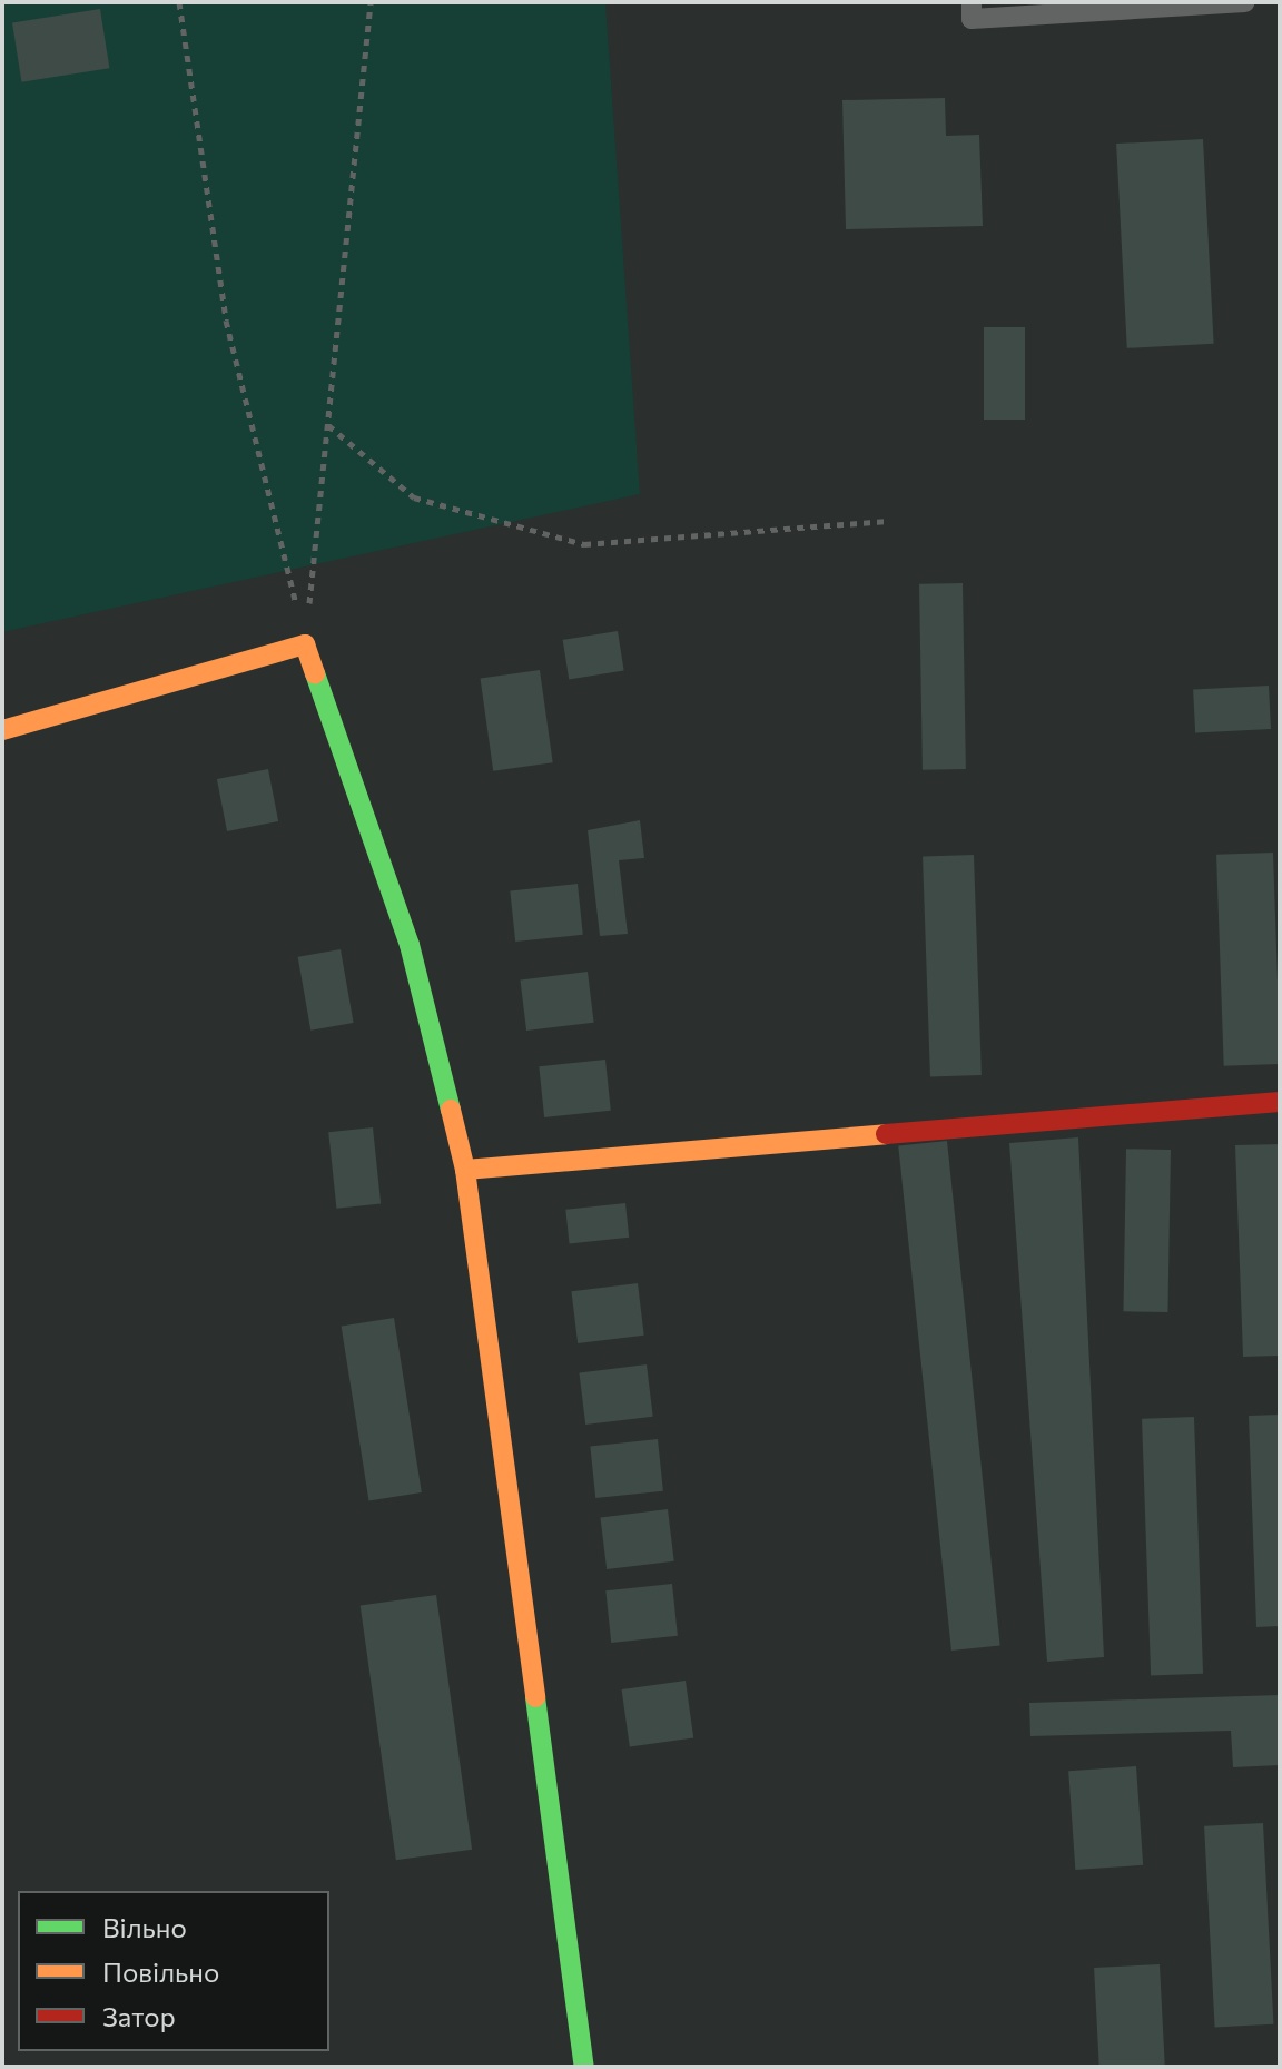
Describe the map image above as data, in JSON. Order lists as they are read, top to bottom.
{
  "legend": ["Вільно", "Повільно", "Затор"]
}
